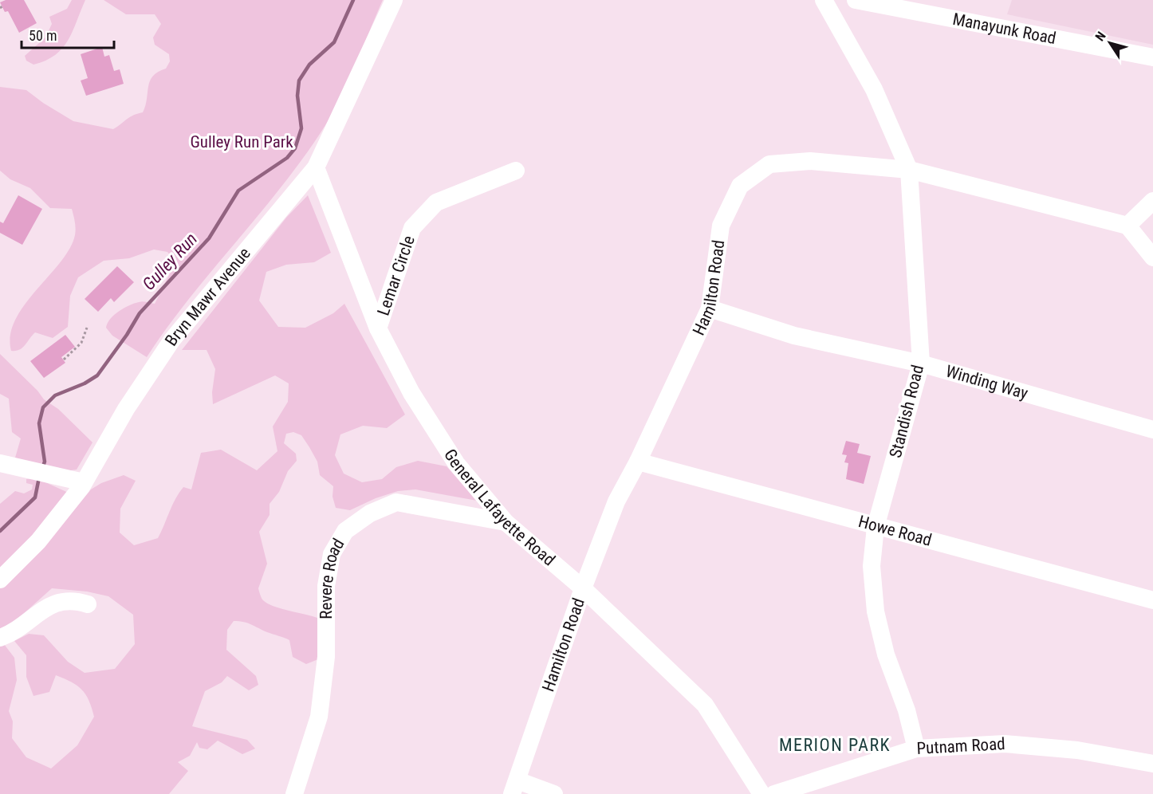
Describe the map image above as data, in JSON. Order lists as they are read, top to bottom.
{
  "streets": {
    "street": [
      "Manayunk Road",
      "Lemar Circle",
      "Hamilton Road",
      "Bryn Mawr Avenue",
      "Winding Way",
      "Standish Road",
      "General Lafayette Road",
      "Howe Road",
      "Revere Road",
      "Putnam Road"
    ]
  },
  "crossings": [
    ["Lemar Circle", "General Lafayette Road"],
    ["Hamilton Road", "Winding Way"],
    ["Hamilton Road", "Standish Road"],
    ["Hamilton Road", "General Lafayette Road"],
    ["Hamilton Road", "Howe Road"],
    ["Bryn Mawr Avenue", "General Lafayette Road"],
    ["Winding Way", "Standish Road"],
    ["Standish Road", "Howe Road"],
    ["Standish Road", "Putnam Road"],
    ["General Lafayette Road", "Revere Road"]
  ],
  "districts": ["MERION PARK"],
  "water": ["Gulley Run"],
  "parks": ["Gulley Run Park"],
  "scale_bar": "50 m",
  "north": "top left"
}
